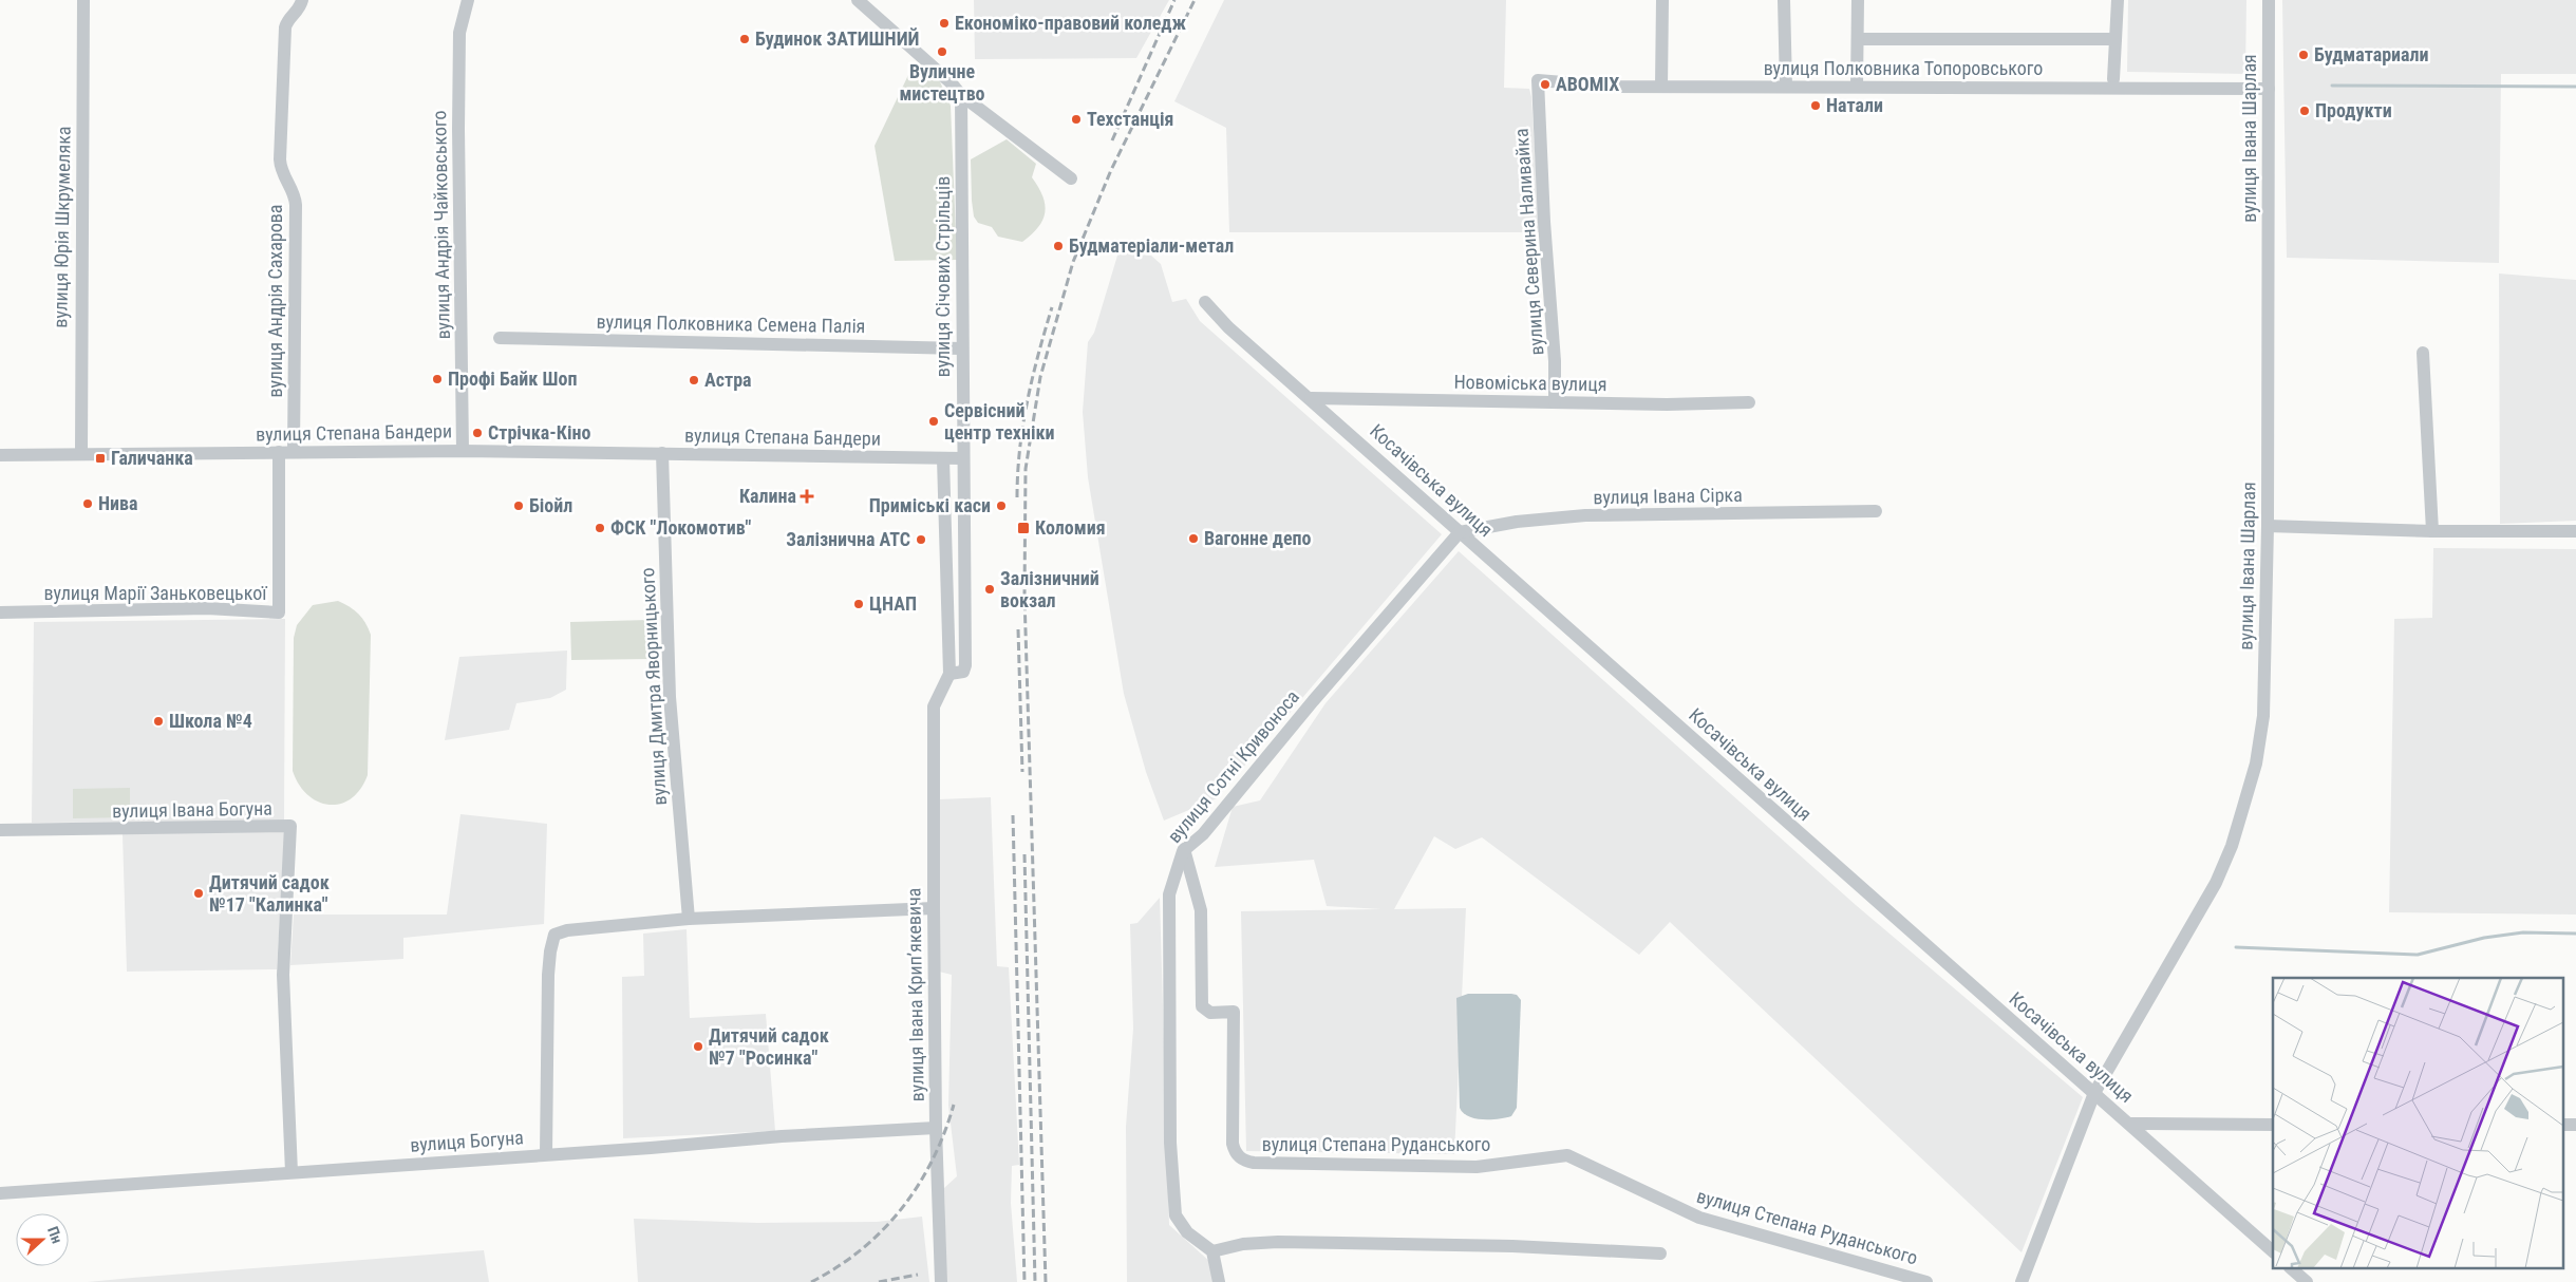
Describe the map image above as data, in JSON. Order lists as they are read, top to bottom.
{
  "streets": {
    "street": [
      "вулиця Полковника Топоровського",
      "вулиця Івана Шарлая",
      "вулиця Андрія Чайковського",
      "вулиця Юрія Шкрумеляка",
      "вулиця Северина Наливайка",
      "вулиця Січових Стрільців",
      "вулиця Андрія Сахарова",
      "вулиця Полковника Семена Палія",
      "Новоміська вулиця",
      "вулиця Степана Бандери",
      "Косачівська вулиця",
      "вулиця Івана Сірка",
      "вулиця Марії Заньковецької",
      "вулиця Дмитра Яворницького",
      "вулиця Сотні Кривоноса",
      "вулиця Івана Богуна",
      "вулиця Івана Крипʼякевича",
      "вулиця Богуна",
      "вулиця Степана Руданського"
    ]
  },
  "crossings": [
    ["вулиця Полковника Топоровського", "вулиця Івана Шарлая"],
    ["вулиця Полковника Топоровського", "вулиця Северина Наливайка"],
    ["вулиця Івана Шарлая", "Косачівська вулиця"],
    ["вулиця Андрія Чайковського", "вулиця Степана Бандери"],
    ["вулиця Юрія Шкрумеляка", "вулиця Степана Бандери"],
    ["вулиця Северина Наливайка", "Новоміська вулиця"],
    ["вулиця Січових Стрільців", "вулиця Полковника Семена Палія"],
    ["вулиця Січових Стрільців", "вулиця Степана Бандери"],
    ["вулиця Січових Стрільців", "вулиця Івана Крипʼякевича"],
    ["вулиця Андрія Сахарова", "вулиця Степана Бандери"],
    ["Новоміська вулиця", "Косачівська вулиця"],
    ["вулиця Степана Бандери", "вулиця Марії Заньковецької"],
    ["вулиця Степана Бандери", "вулиця Дмитра Яворницького"],
    ["Косачівська вулиця", "вулиця Івана Сірка"],
    ["Косачівська вулиця", "вулиця Сотні Кривоноса"],
    ["вулиця Івана Сірка", "вулиця Сотні Кривоноса"],
    ["вулиця Сотні Кривоноса", "вулиця Степана Руданського"],
    ["вулиця Івана Богуна", "вулиця Богуна"],
    ["вулиця Івана Крипʼякевича", "вулиця Богуна"]
  ],
  "places": {
    "other": [
      "Економіко-правовий коледж",
      "Будинок ЗАТИШНИЙ",
      "Вуличне мистецтво",
      "Будматариали",
      "ABOMIX",
      "Натали",
      "Продукти",
      "Техстанція",
      "Будматеріали-метал",
      "Профі Байк Шоп",
      "Астра",
      "Сервісний центр техніки",
      "Стрічка-Кіно",
      "Нива",
      "Біойл",
      "Приміські каси",
      "ФСК \"Локомотив\"",
      "Вагонне депо",
      "Залізнична АТС",
      "Залізничний вокзал",
      "ЦНАП",
      "Школа №4",
      "Дитячий садок №17 \"Калинка\"",
      "Дитячий садок №7 \"Росинка\""
    ],
    "transit": ["Галичанка", "Коломия"],
    "health": ["Калина"]
  },
  "north": "right"
}
